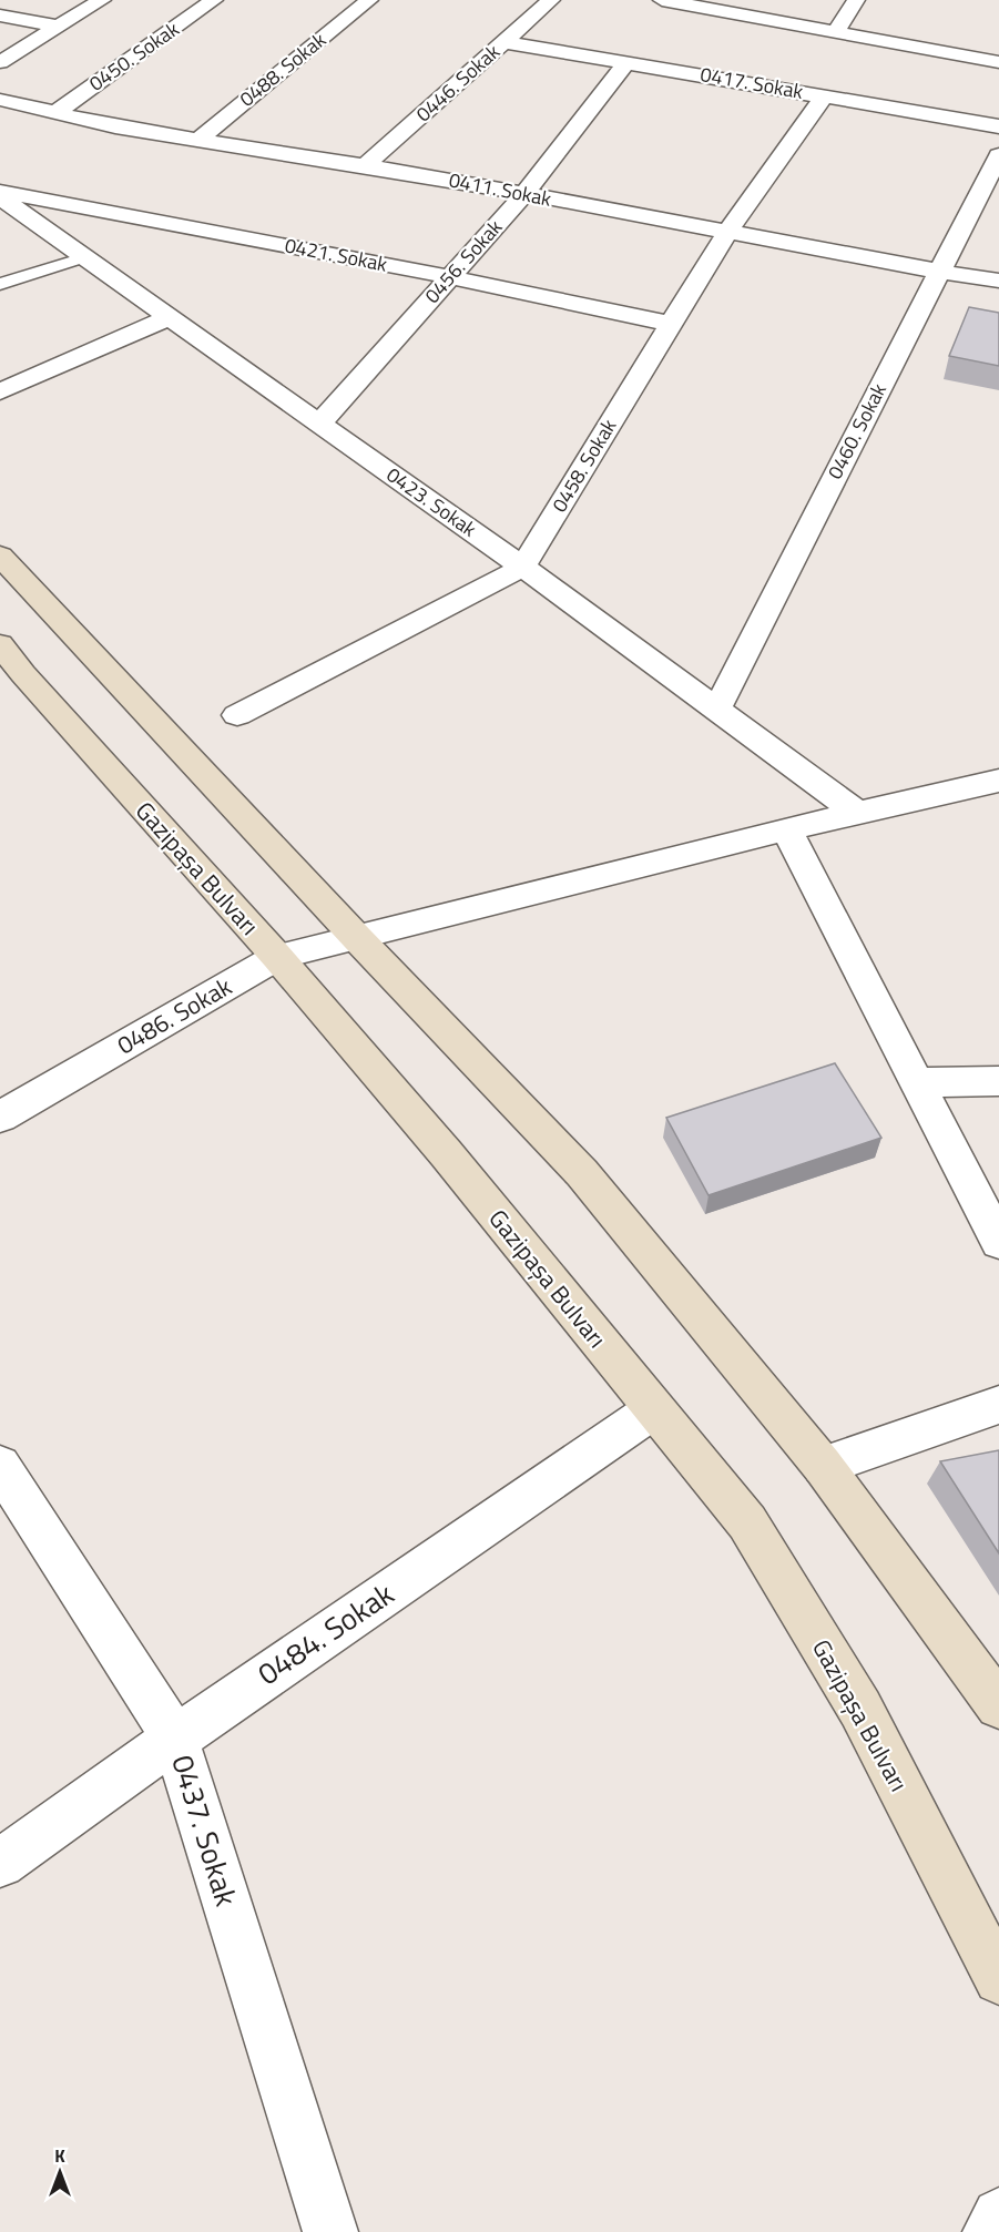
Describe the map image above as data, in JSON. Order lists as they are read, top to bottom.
{
  "streets": {
    "main road": ["Gazipaşa Bulvarı"],
    "street": [
      "0450. Sokak",
      "0488. Sokak",
      "0446. Sokak",
      "0417. Sokak",
      "0411. Sokak",
      "0421. Sokak",
      "0456. Sokak",
      "0460. Sokak",
      "0458. Sokak",
      "0423. Sokak",
      "0486. Sokak",
      "0484. Sokak",
      "0437. Sokak"
    ]
  },
  "crossings": [
    ["0450. Sokak", "0411. Sokak"],
    ["0488. Sokak", "0411. Sokak"],
    ["0446. Sokak", "0417. Sokak"],
    ["0446. Sokak", "0411. Sokak"],
    ["0417. Sokak", "0456. Sokak"],
    ["0417. Sokak", "0458. Sokak"],
    ["0411. Sokak", "0456. Sokak"],
    ["0411. Sokak", "0460. Sokak"],
    ["0411. Sokak", "0458. Sokak"],
    ["0421. Sokak", "0456. Sokak"],
    ["0421. Sokak", "0458. Sokak"],
    ["0456. Sokak", "0423. Sokak"],
    ["0460. Sokak", "0423. Sokak"],
    ["0458. Sokak", "0423. Sokak"],
    ["0423. Sokak", "0486. Sokak"],
    ["Gazipaşa Bulvarı", "0486. Sokak"],
    ["Gazipaşa Bulvarı", "0484. Sokak"],
    ["0484. Sokak", "0437. Sokak"]
  ],
  "north": "top"
}
